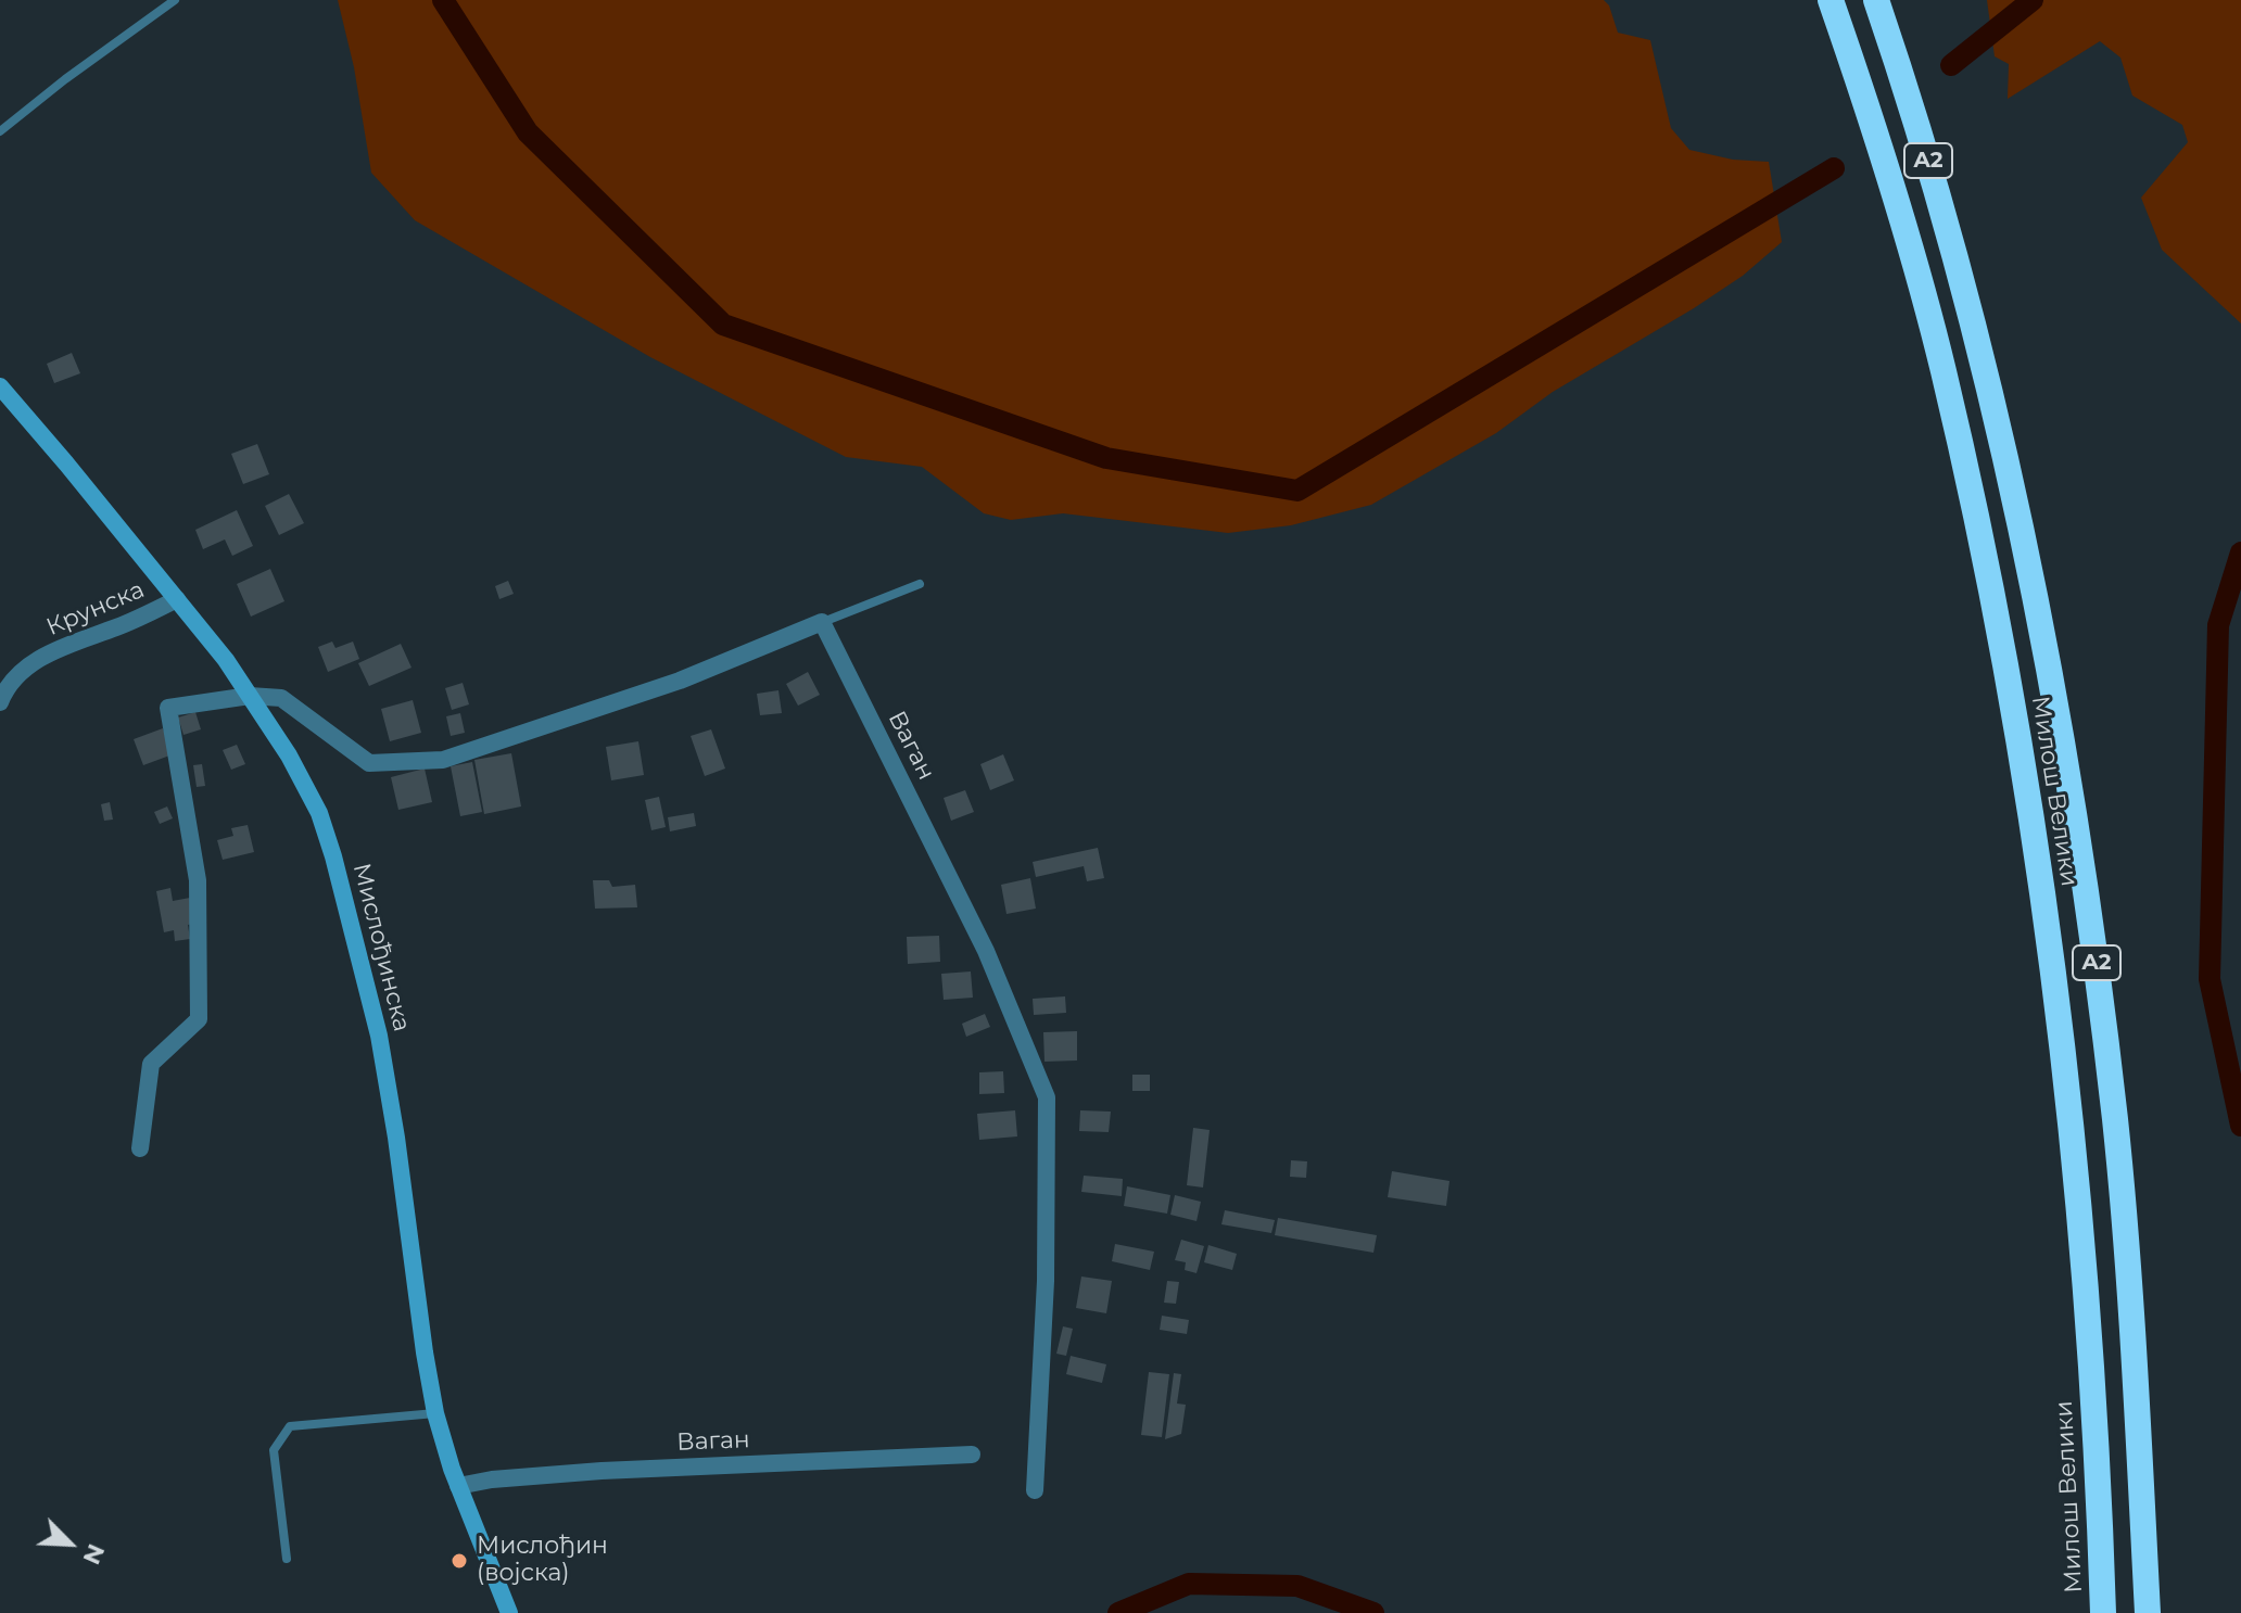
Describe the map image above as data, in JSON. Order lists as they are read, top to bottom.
{
  "streets": {
    "highway": ["A2", "Милош Велики"],
    "main road": ["Мислођинска"],
    "street": ["Крунска", "Ваган"]
  },
  "crossings": [
    ["Крунска", "Мислођинска"],
    ["Ваган", "Мислођинска"]
  ],
  "places": ["Мислођин (војска)"],
  "north": "bottom right"
}
